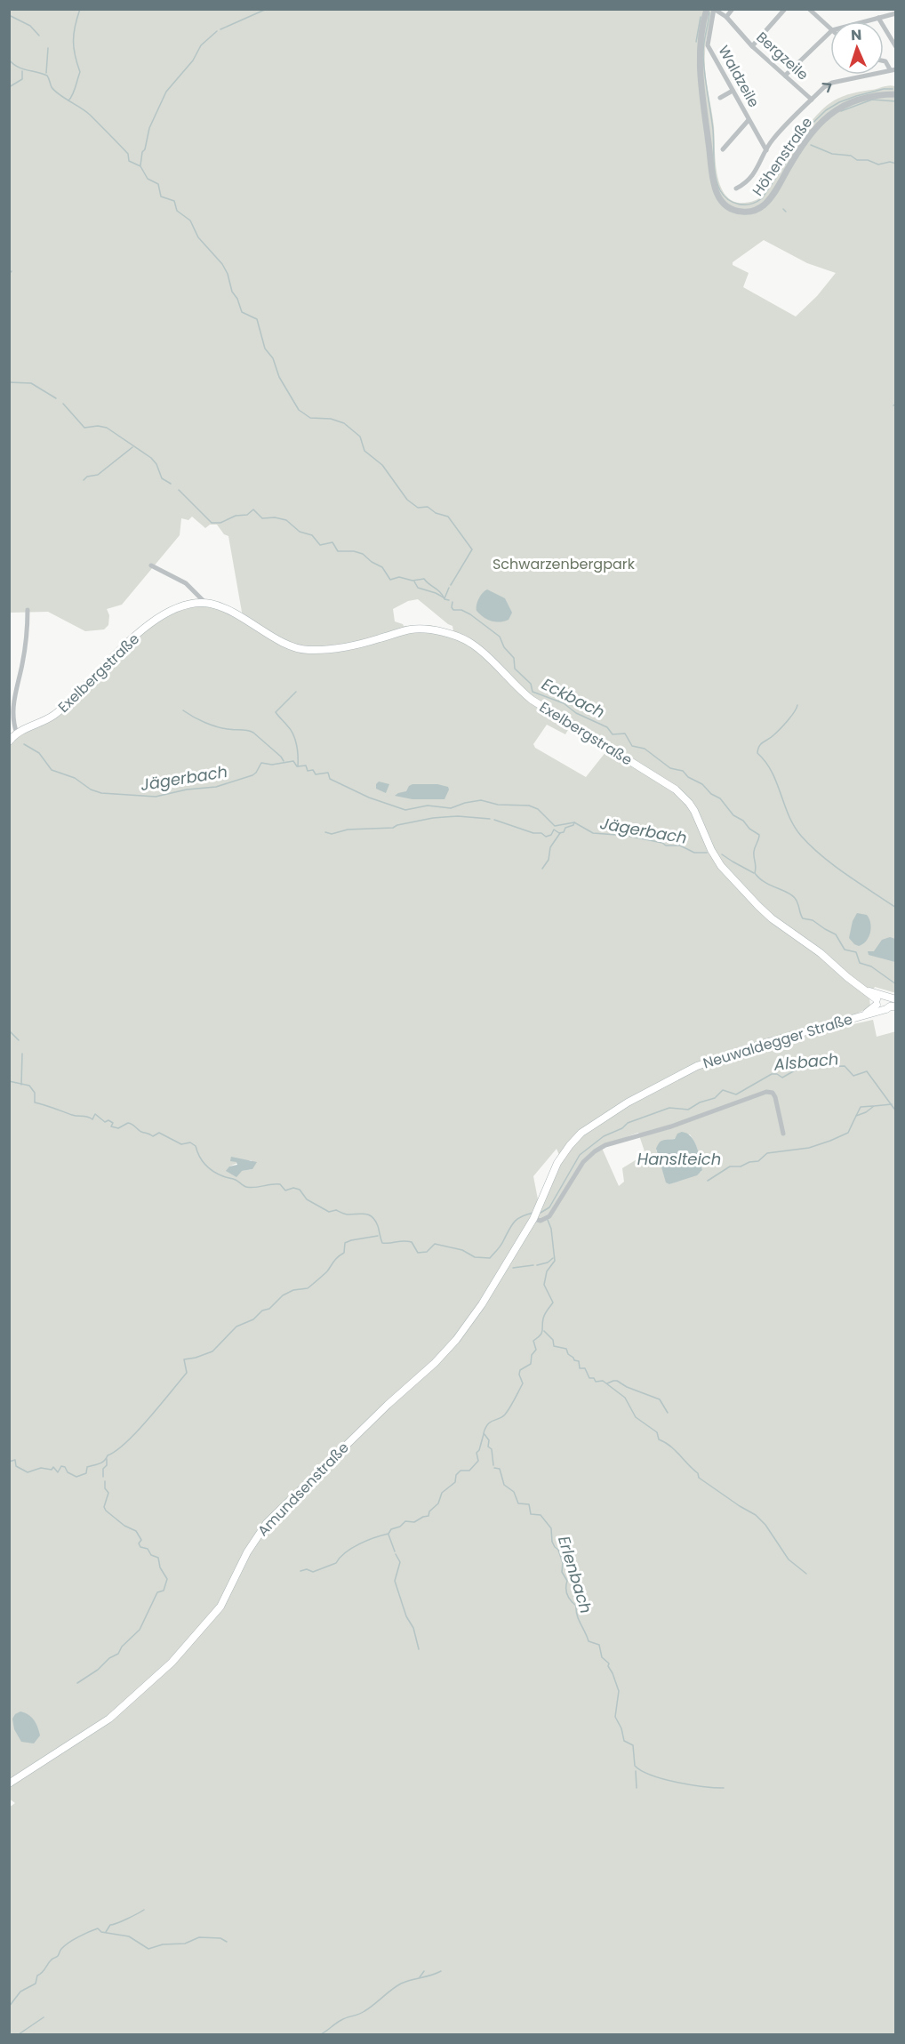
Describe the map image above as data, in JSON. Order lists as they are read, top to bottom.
{
  "streets": {
    "main road": ["Exelbergstraße", "Neuwaldegger Straße", "Amundsenstraße"],
    "street": ["Bergzeile", "Waldzeile", "Höhenstraße"]
  },
  "crossings": [
    ["Bergzeile", "Waldzeile"],
    ["Exelbergstraße", "Neuwaldegger Straße"],
    ["Neuwaldegger Straße", "Amundsenstraße"]
  ],
  "water": [
    "Eckbach",
    "Jägerbach",
    "Alsbach",
    "Hanslteich",
    "Erlenbach"
  ],
  "parks": ["Schwarzenbergpark"],
  "north": "top"
}
